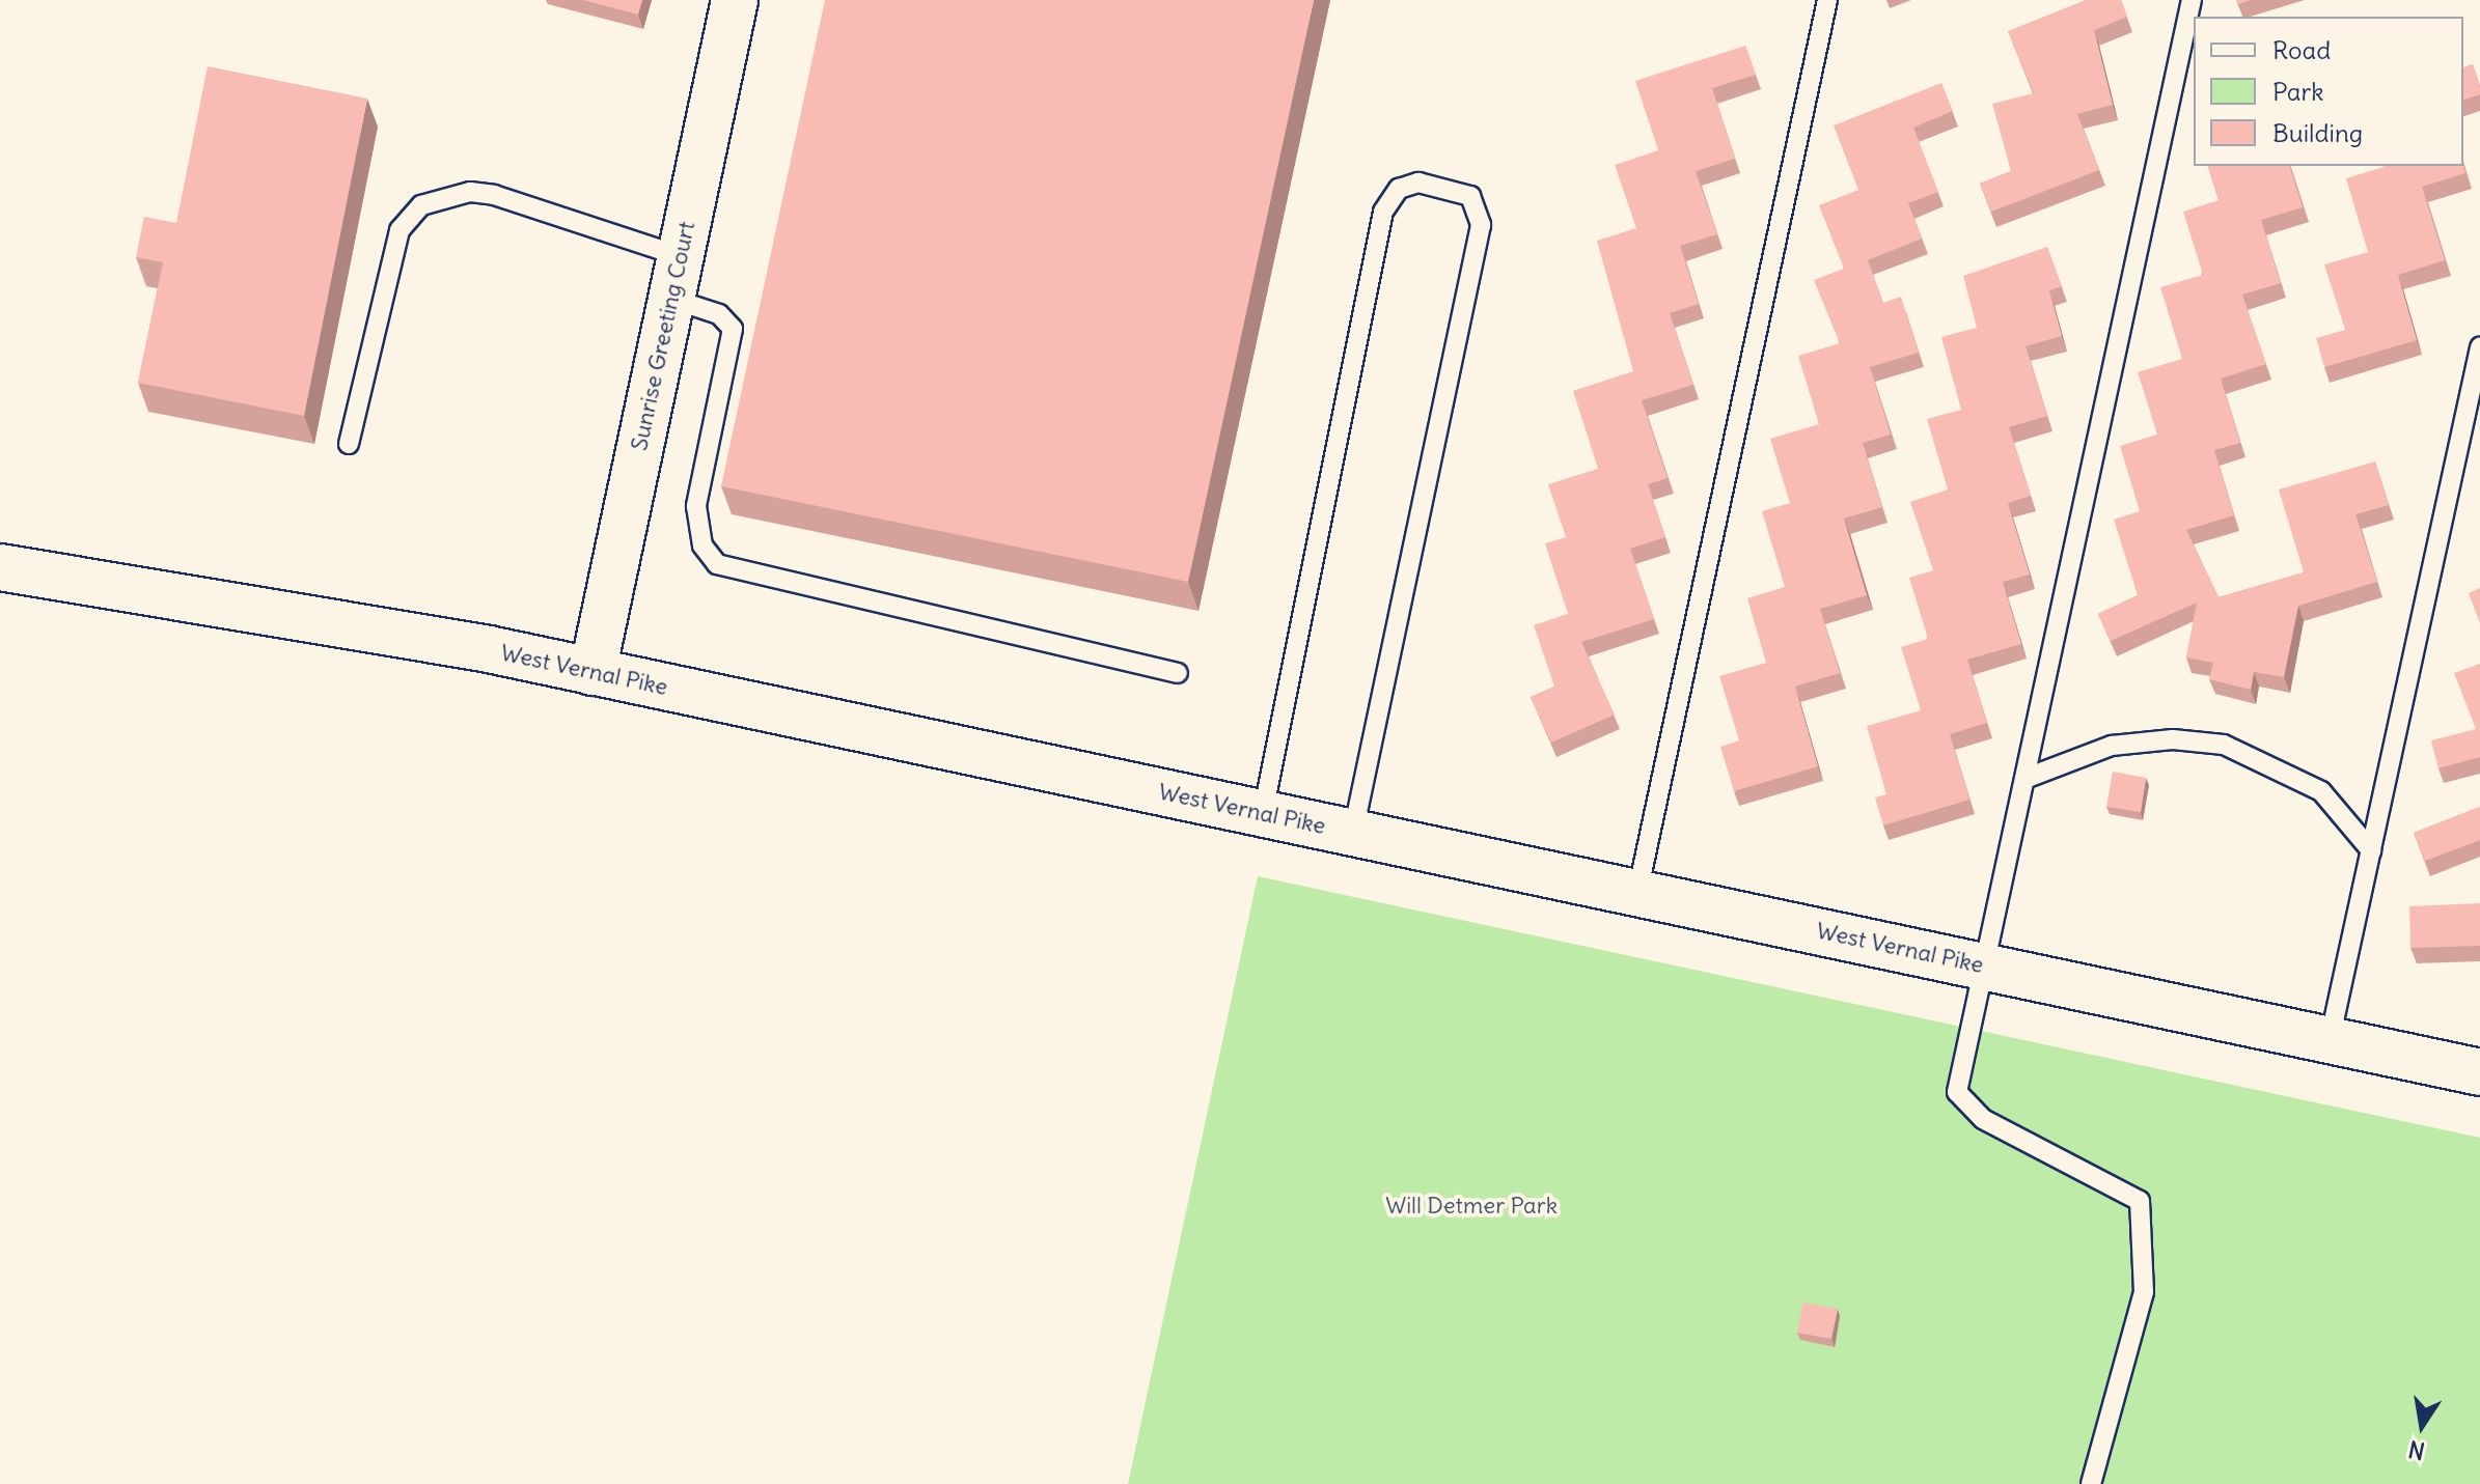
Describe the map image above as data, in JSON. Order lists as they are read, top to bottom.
{
  "streets": {
    "main road": ["Sunrise Greeting Court", "West Vernal Pike"]
  },
  "crossings": [
    ["Sunrise Greeting Court", "West Vernal Pike"]
  ],
  "parks": ["Will Detmer Park"],
  "legend": ["Road", "Park", "Building"],
  "north": "bottom"
}
